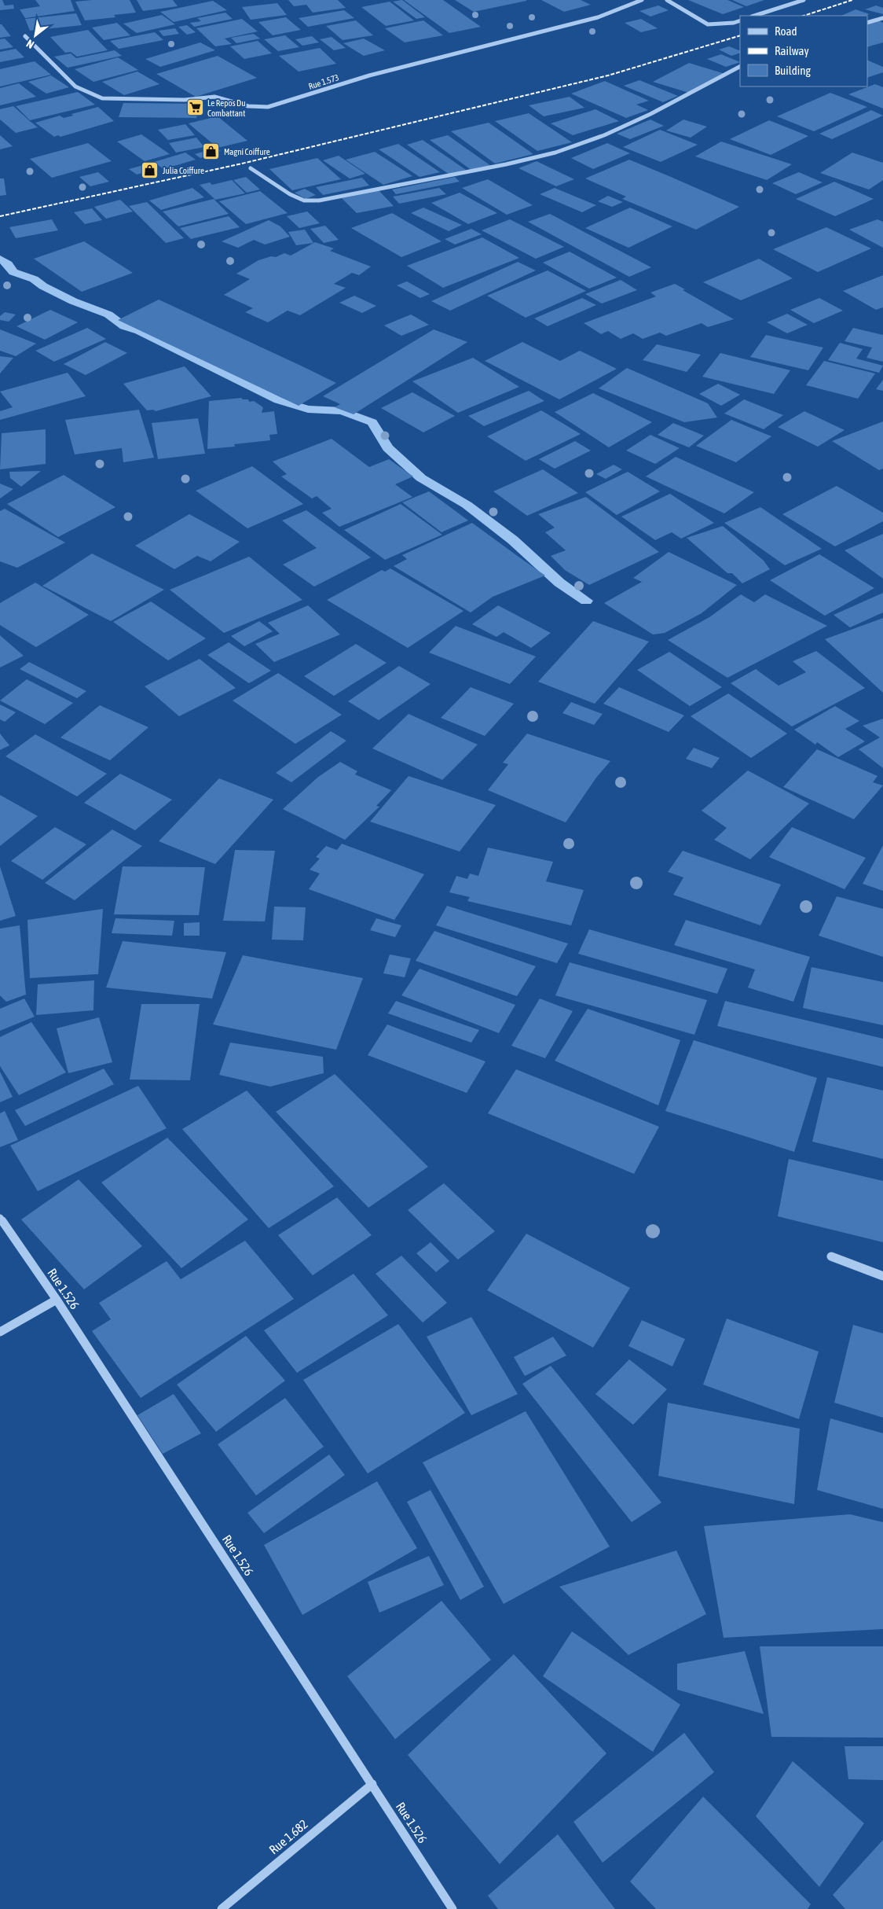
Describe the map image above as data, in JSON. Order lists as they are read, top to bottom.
{
  "streets": {
    "street": ["Rue 1.573", "Rue 1.526", "Rue 1.682"]
  },
  "crossings": [
    ["Rue 1.526", "Rue 1.682"]
  ],
  "places": {
    "supermarket": ["Le Repos Du Combattant"],
    "shop": ["Magni Coiffure", "Julia Coiffure"]
  },
  "legend": ["Road", "Railway", "Building"],
  "north": "bottom left"
}
